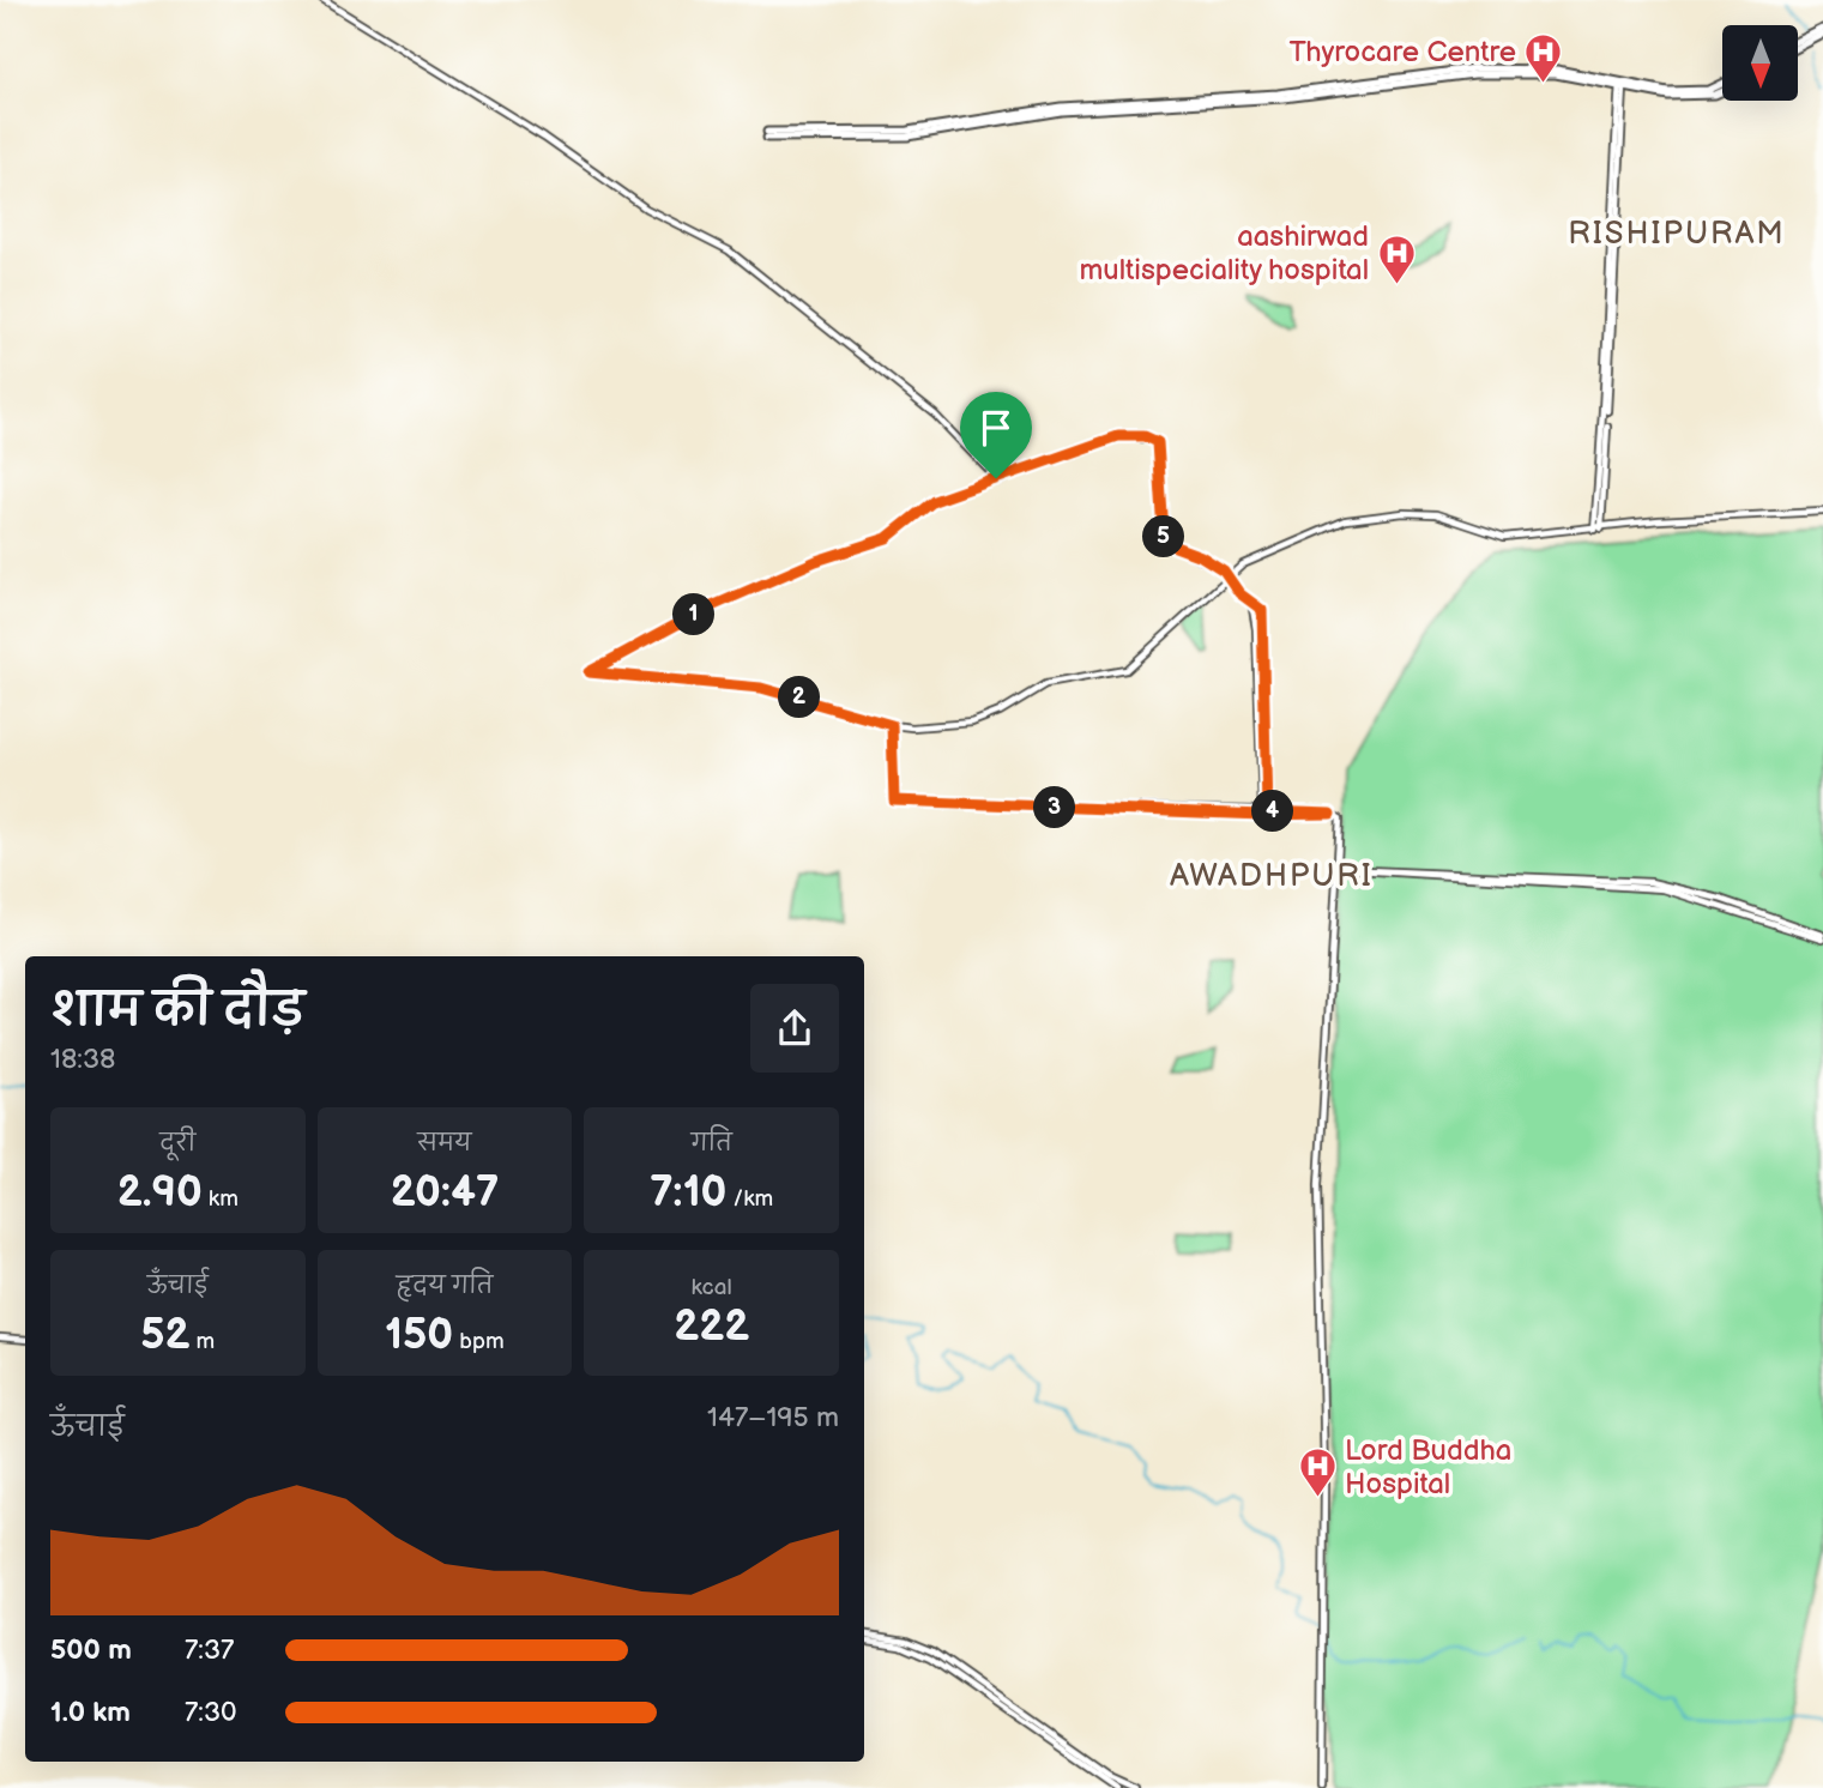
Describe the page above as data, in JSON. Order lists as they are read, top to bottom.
{
  "districts": ["RISHIPURAM", "AWADHPURI"],
  "places": {
    "hospital": ["Thyrocare Centre", "aashirwad multispeciality hospital", "Lord Buddha Hospital"]
  },
  "north": "bottom",
  "page": {
    "pins": [
      "5",
      "1",
      "2",
      "3",
      "4"
    ],
    "heading": ["शाम की दौड़", "18:38"],
    "stats": [
      ["दूरी", "2.90 km"],
      ["समय", "20:47"],
      ["गति", "7:10 /km"],
      ["ऊँचाई", "52 m"],
      ["हृदय गति", "150 bpm"],
      ["kcal", "222"]
    ],
    "chart": ["ऊँचाई", "147–195 m"],
    "list": [
      {
        "name": "500 m",
        "note": "7:37"
      },
      {
        "name": "1.0 km",
        "note": "7:30"
      }
    ]
  }
}
